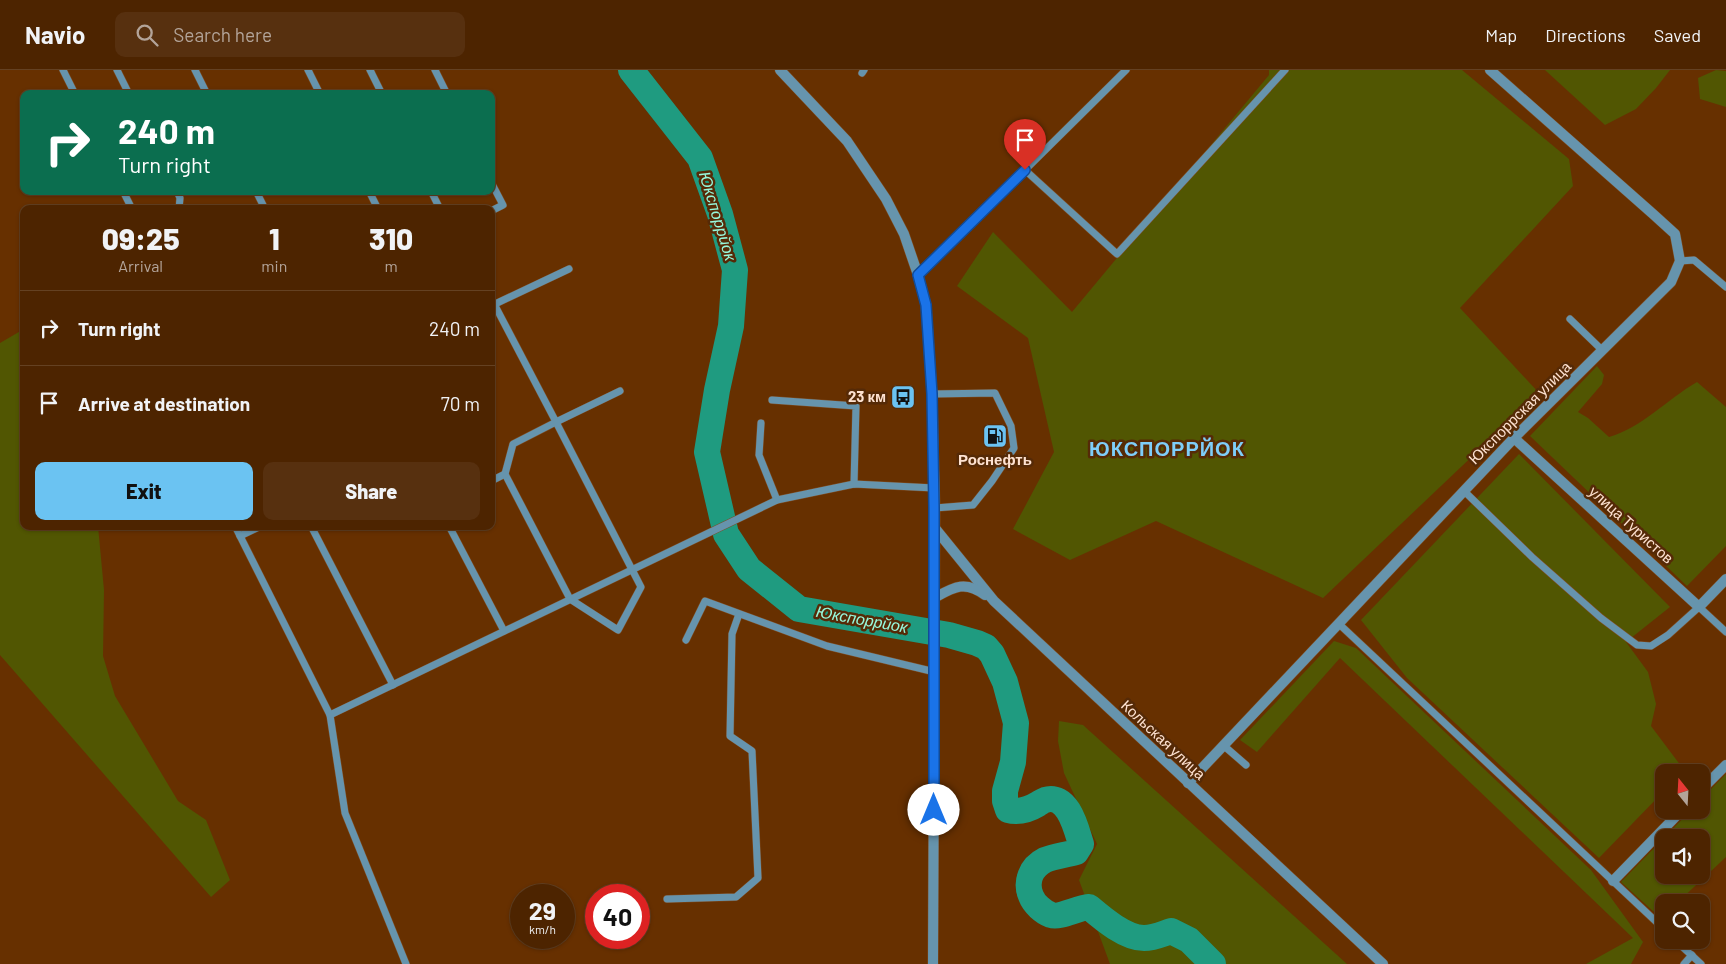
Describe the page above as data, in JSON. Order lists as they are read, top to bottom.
{
  "streets": {
    "street": ["Юкспоррская улица", "улица Туристов", "Кольская улица"]
  },
  "crossings": [
    ["Юкспоррская улица", "улица Туристов"],
    ["Юкспоррская улица", "Кольская улица"]
  ],
  "districts": ["ЮКСПОРРЙОК"],
  "water": ["Юкспоррйок"],
  "places": {
    "bus stop": ["23 км"],
    "fuel station": ["Роснефть"]
  },
  "north": "top",
  "page": {
    "header": "Navio",
    "search": "Search here",
    "nav": ["Map", "Directions", "Saved"],
    "turn": ["240 m", "Turn right"],
    "eta": [
      "09:25",
      "Arrival",
      "1",
      "min",
      "310",
      "m"
    ],
    "list": [
      {
        "name": "Turn right",
        "value": "240 m"
      },
      {
        "name": "Arrive at destination",
        "value": "70 m"
      }
    ],
    "buttons": ["Exit", "Share"],
    "speed": "29 km/h",
    "limit": "40"
  }
}
